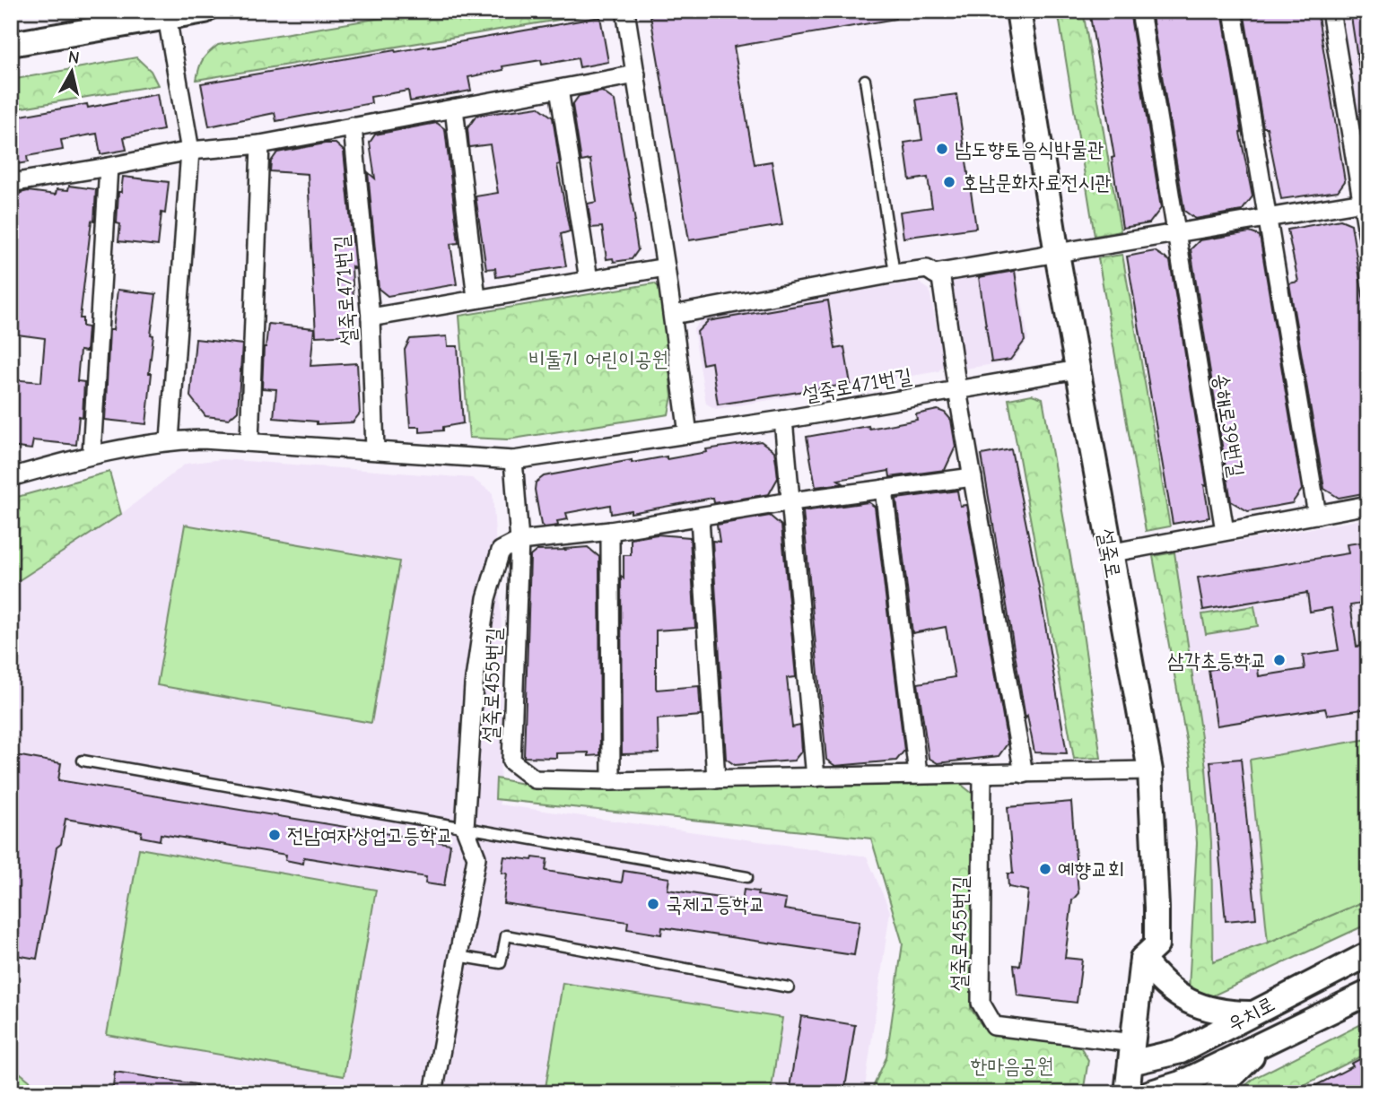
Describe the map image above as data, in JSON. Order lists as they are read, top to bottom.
{
  "streets": {
    "main road": ["설죽로", "우치로"],
    "street": ["설죽로471번길", "송해로39번길", "설죽로455번길"]
  },
  "crossings": [
    ["설죽로471번길", "설죽로"],
    ["설죽로", "설죽로455번길"],
    ["설죽로", "우치로"],
    ["설죽로455번길", "우치로"]
  ],
  "parks": ["비둘기 어린이공원", "한마음공원"],
  "places": [
    "남도향토음식박물관",
    "호남문화자료전시관",
    "삼각초등학교",
    "전남여자상업고등학교",
    "예향교회",
    "국제고등학교"
  ],
  "north": "top"
}
